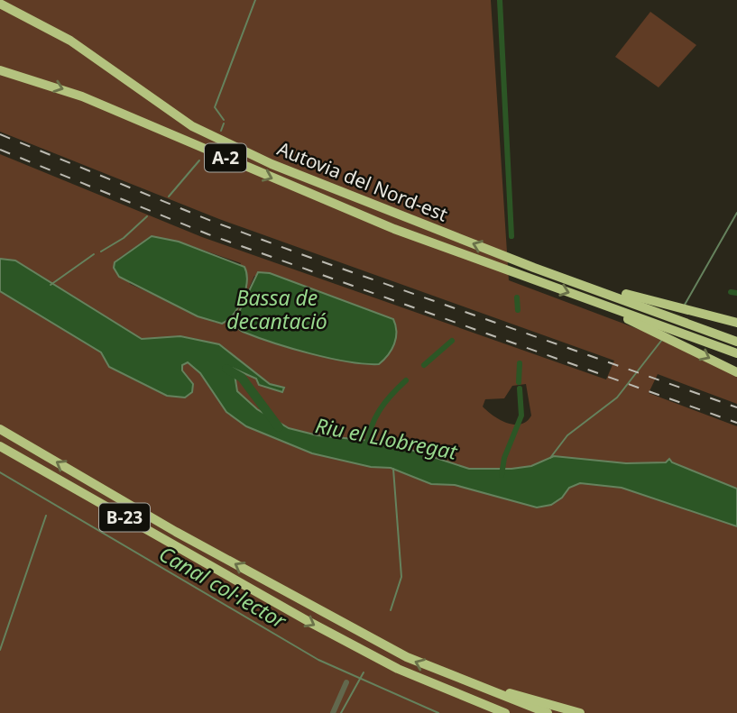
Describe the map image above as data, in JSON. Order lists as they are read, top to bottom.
{
  "streets": {
    "highway": ["A-2", "Autovia del Nord-est", "B-23"]
  },
  "water": ["Bassa de decantació", "Riu el Llobregat", "Canal col·lector"]
}
